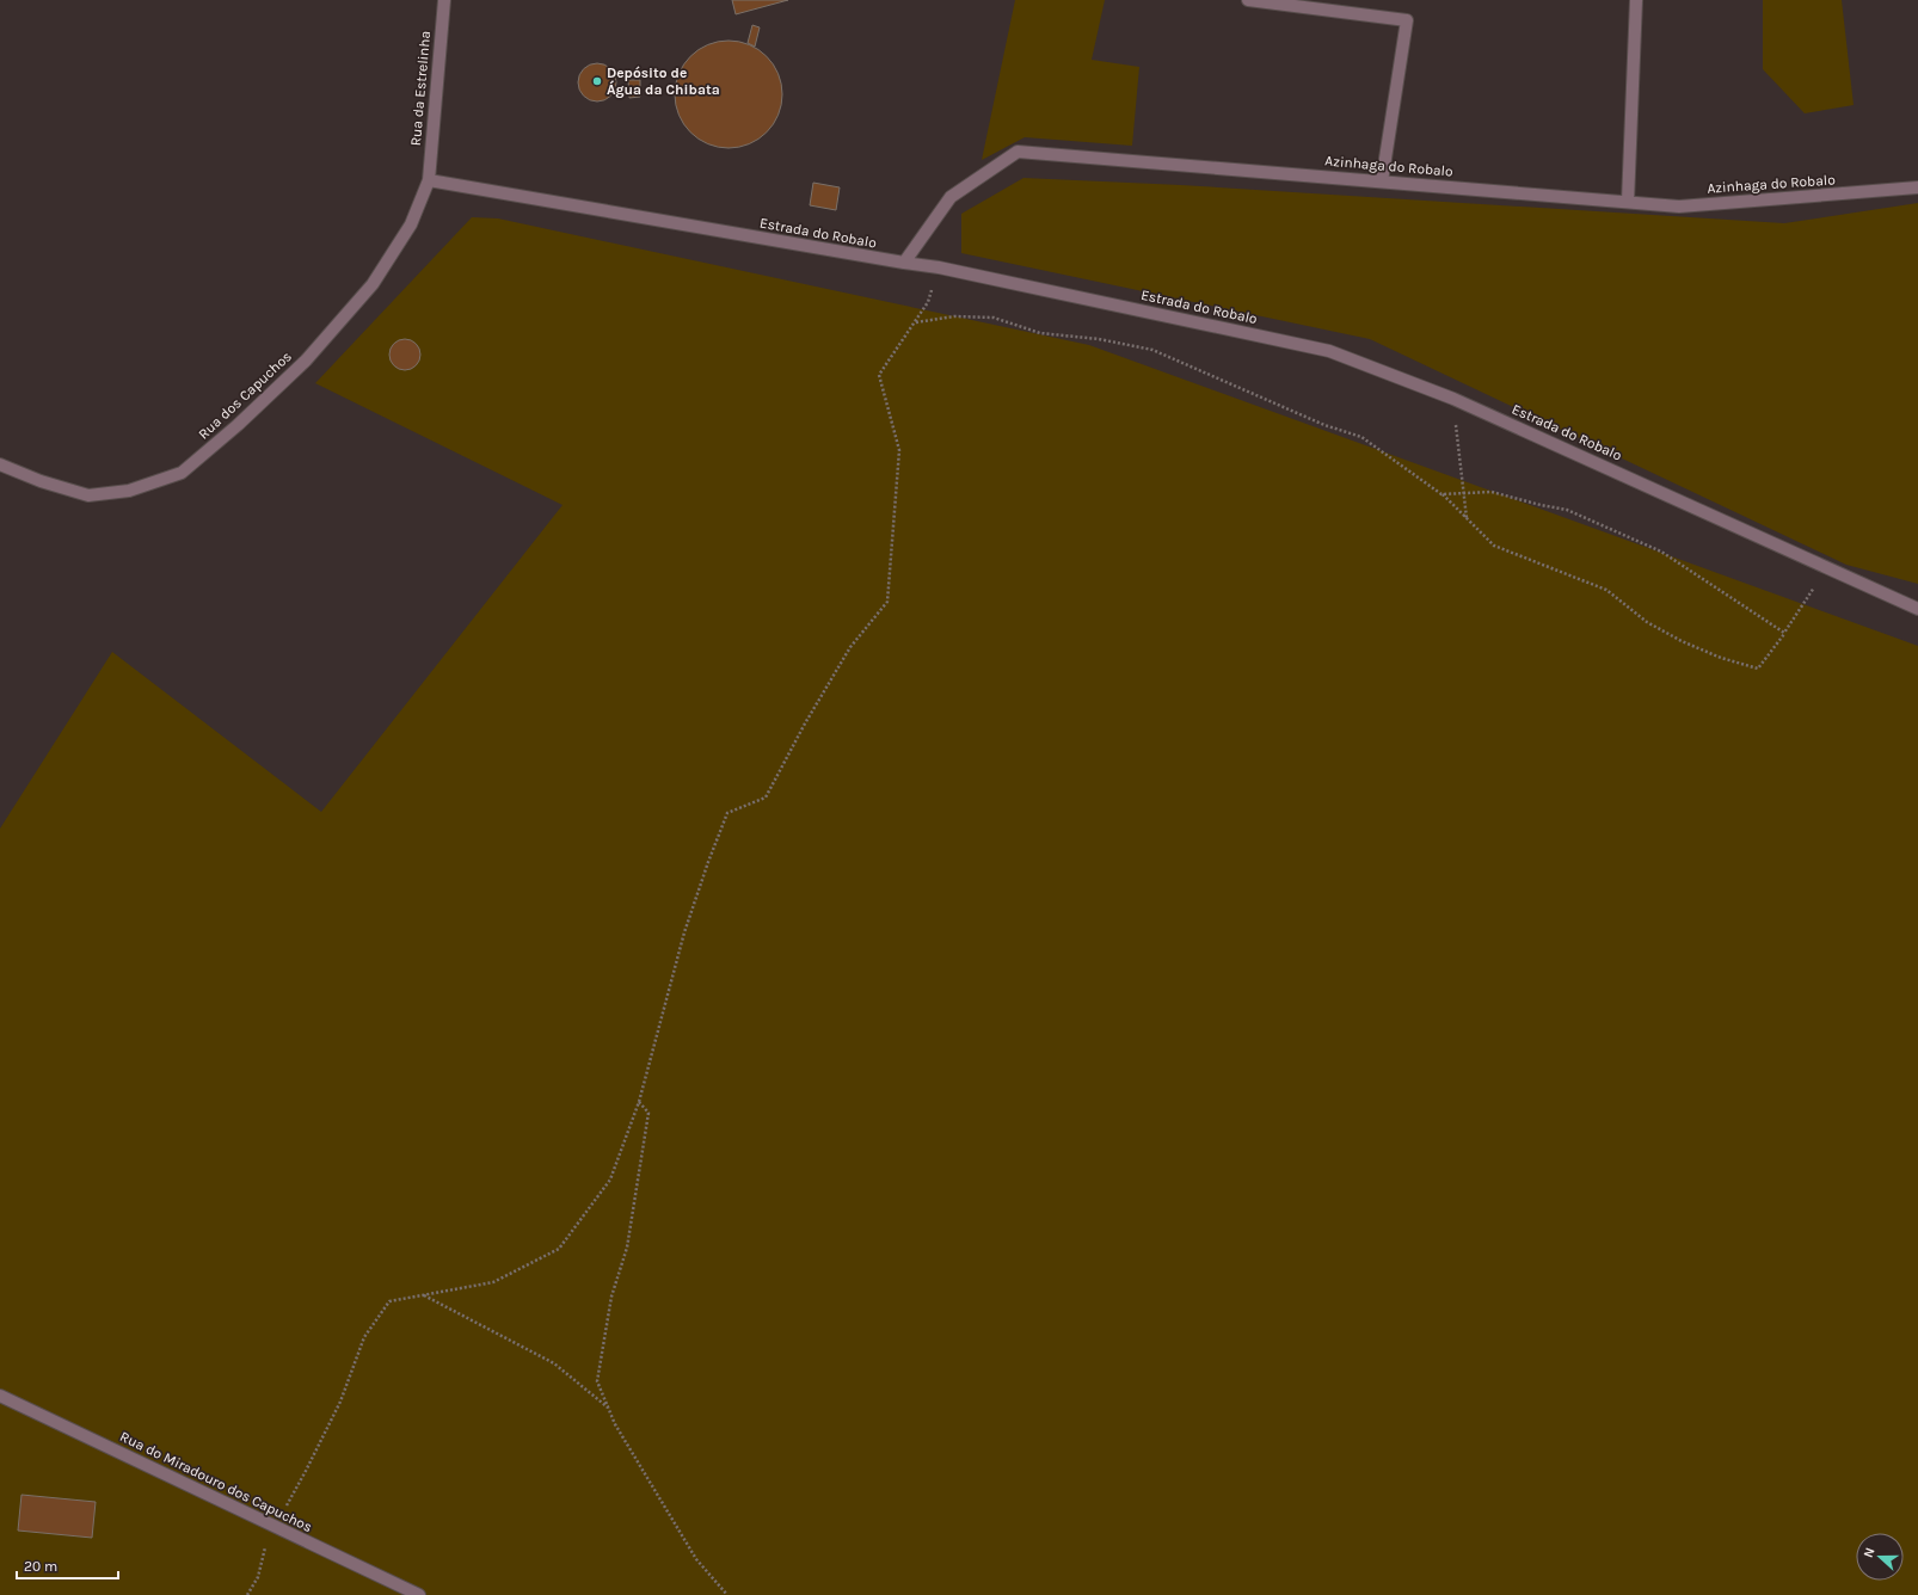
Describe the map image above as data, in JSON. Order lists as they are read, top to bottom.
{
  "streets": {
    "street": [
      "Rua da Estrelinha",
      "Azinhaga do Robalo",
      "Estrada do Robalo",
      "Rua dos Capuchos",
      "Rua do Miradouro dos Capuchos"
    ]
  },
  "crossings": [
    ["Rua da Estrelinha", "Estrada do Robalo"],
    ["Rua da Estrelinha", "Rua dos Capuchos"],
    ["Azinhaga do Robalo", "Estrada do Robalo"],
    ["Estrada do Robalo", "Rua dos Capuchos"]
  ],
  "places": ["Depósito de Água da Chibata"],
  "scale_bar": "20 m",
  "north": "left"
}
